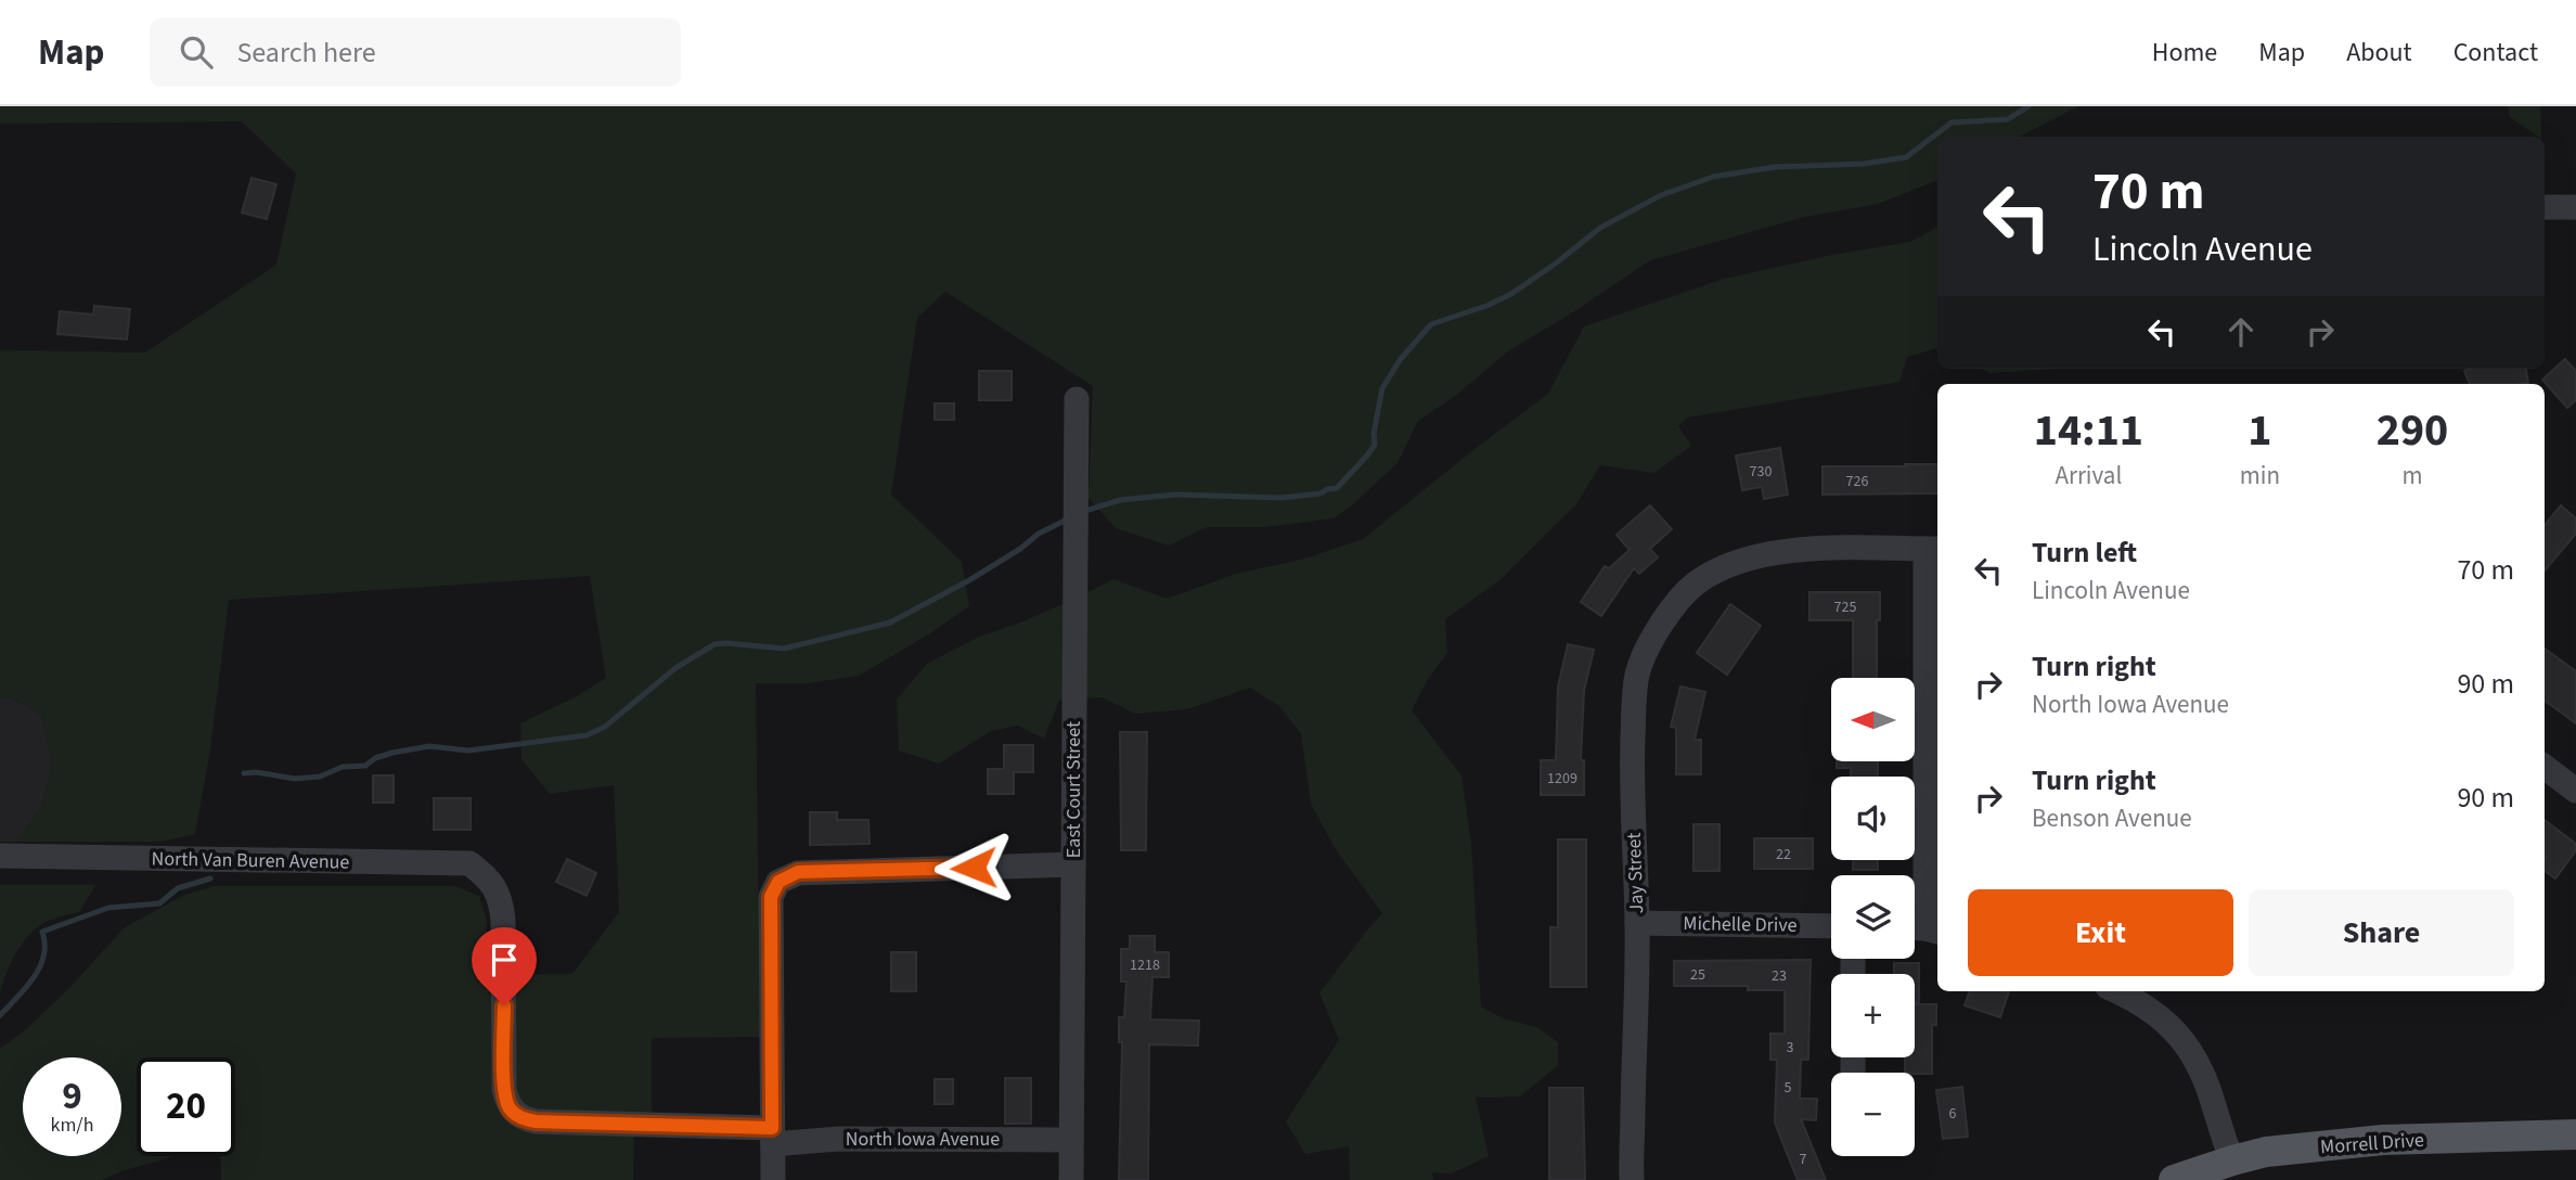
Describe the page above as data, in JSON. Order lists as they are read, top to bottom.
{
  "streets": {
    "main road": ["Morrell Drive"],
    "street": [
      "East Court Street",
      "North Van Buren Avenue",
      "Jay Street",
      "Michelle Drive",
      "North Iowa Avenue"
    ]
  },
  "crossings": [
    ["East Court Street", "North Iowa Avenue"],
    ["North Van Buren Avenue", "North Iowa Avenue"],
    ["Jay Street", "Michelle Drive"]
  ],
  "house_numbers": [
    "730",
    "726",
    "725",
    "1209",
    "22",
    "1218",
    "25",
    "23",
    "3",
    "5",
    "6",
    "7"
  ],
  "north": "left",
  "page": {
    "header": "Map",
    "search": "Search here",
    "nav": [
      "Home",
      "Map",
      "About",
      "Contact"
    ],
    "turn": ["70 m", "Lincoln Avenue"],
    "eta": [
      "14:11",
      "Arrival",
      "1",
      "min",
      "290",
      "m"
    ],
    "list": [
      {
        "name": "Turn left",
        "note": "Lincoln Avenue",
        "value": "70 m"
      },
      {
        "name": "Turn right",
        "note": "North Iowa Avenue",
        "value": "90 m"
      },
      {
        "name": "Turn right",
        "note": "Benson Avenue",
        "value": "90 m"
      }
    ],
    "map_buttons": ["+", "−"],
    "buttons": ["Exit", "Share"],
    "speed": "9 km/h",
    "limit": "20"
  }
}
